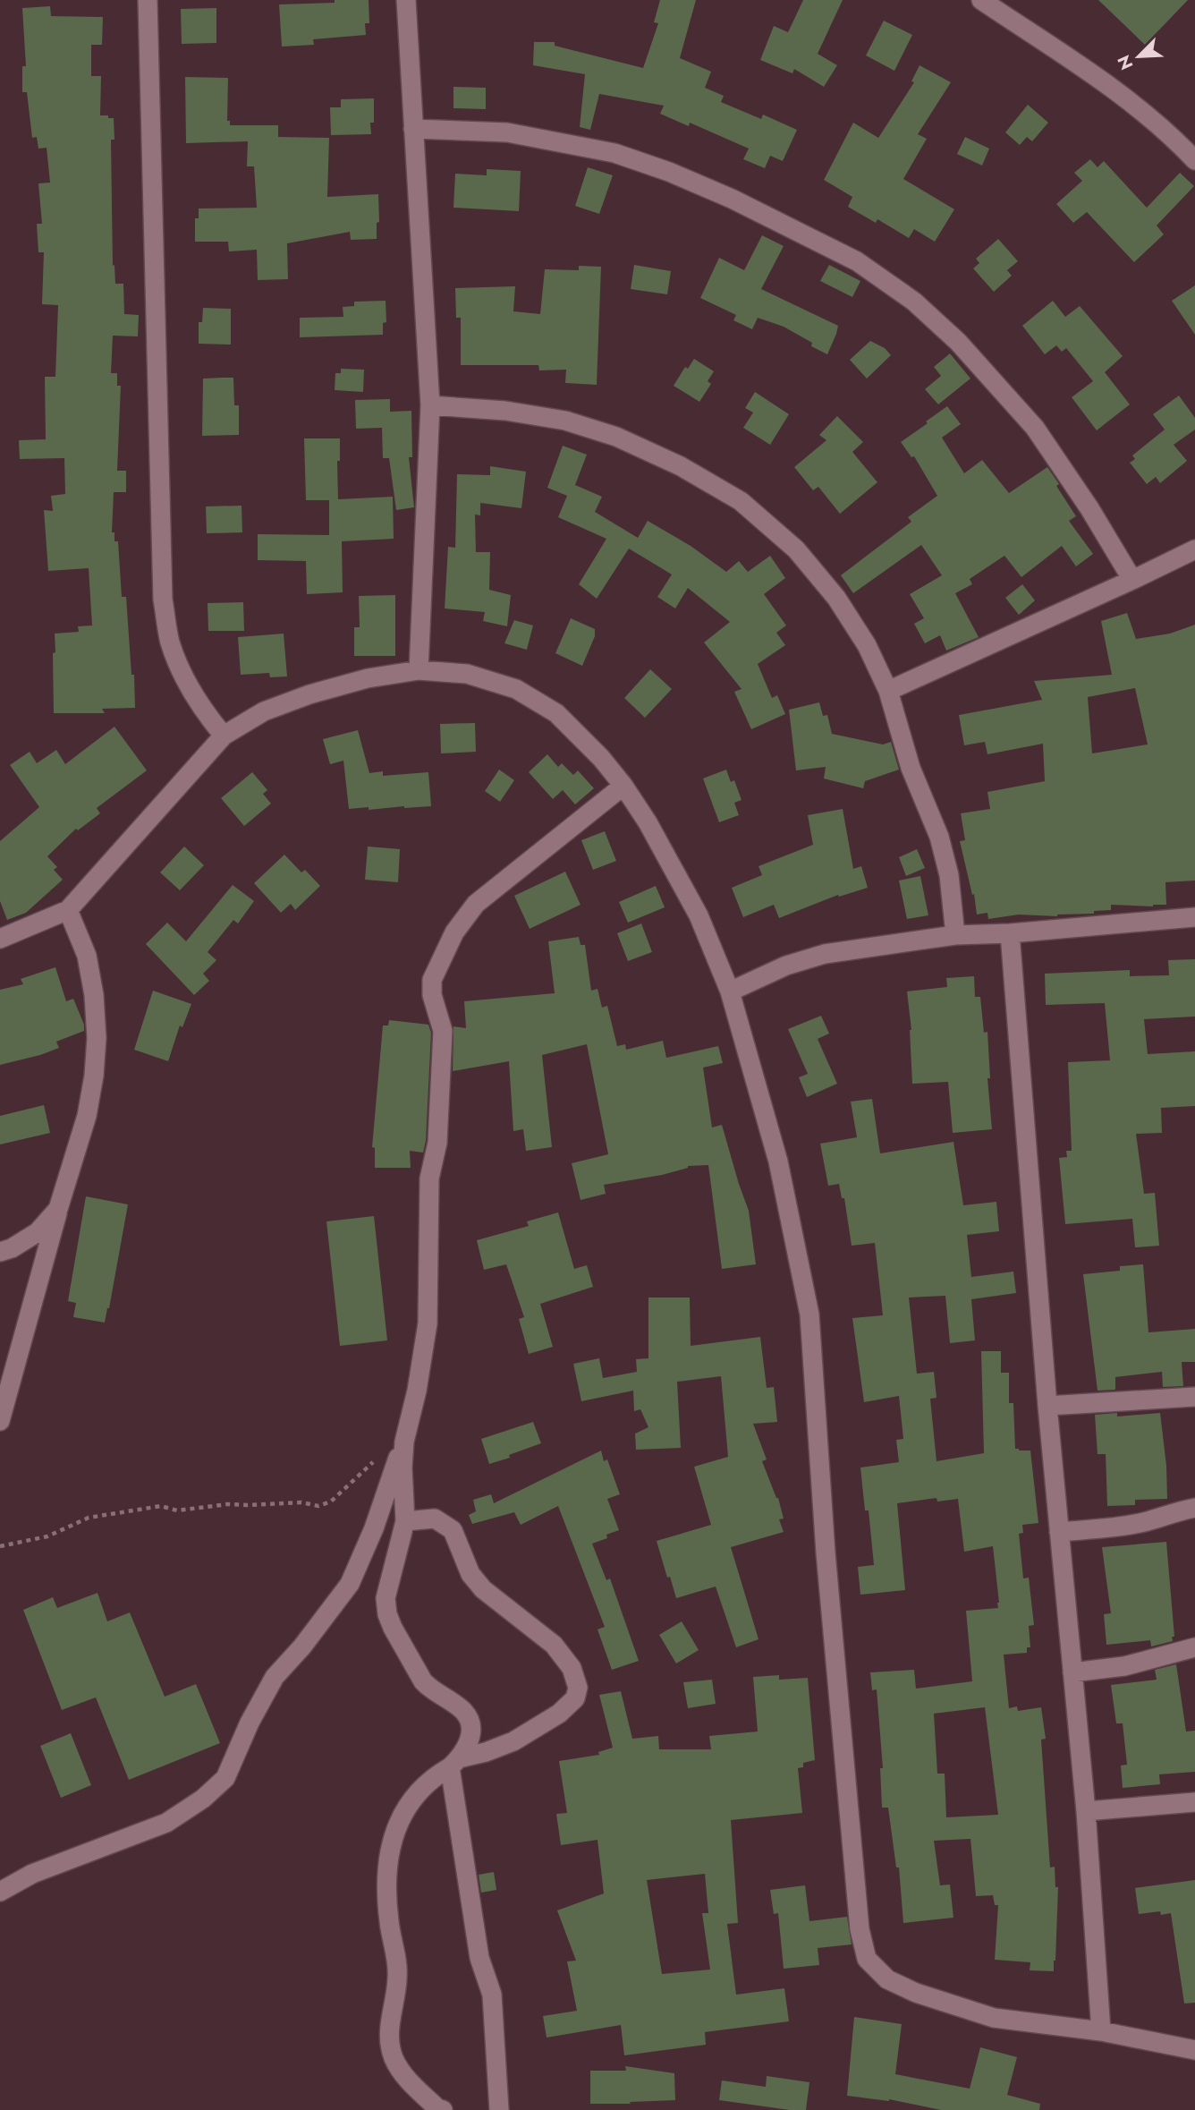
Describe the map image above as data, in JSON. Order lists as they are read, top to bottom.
{
  "north": "bottom left"
}
